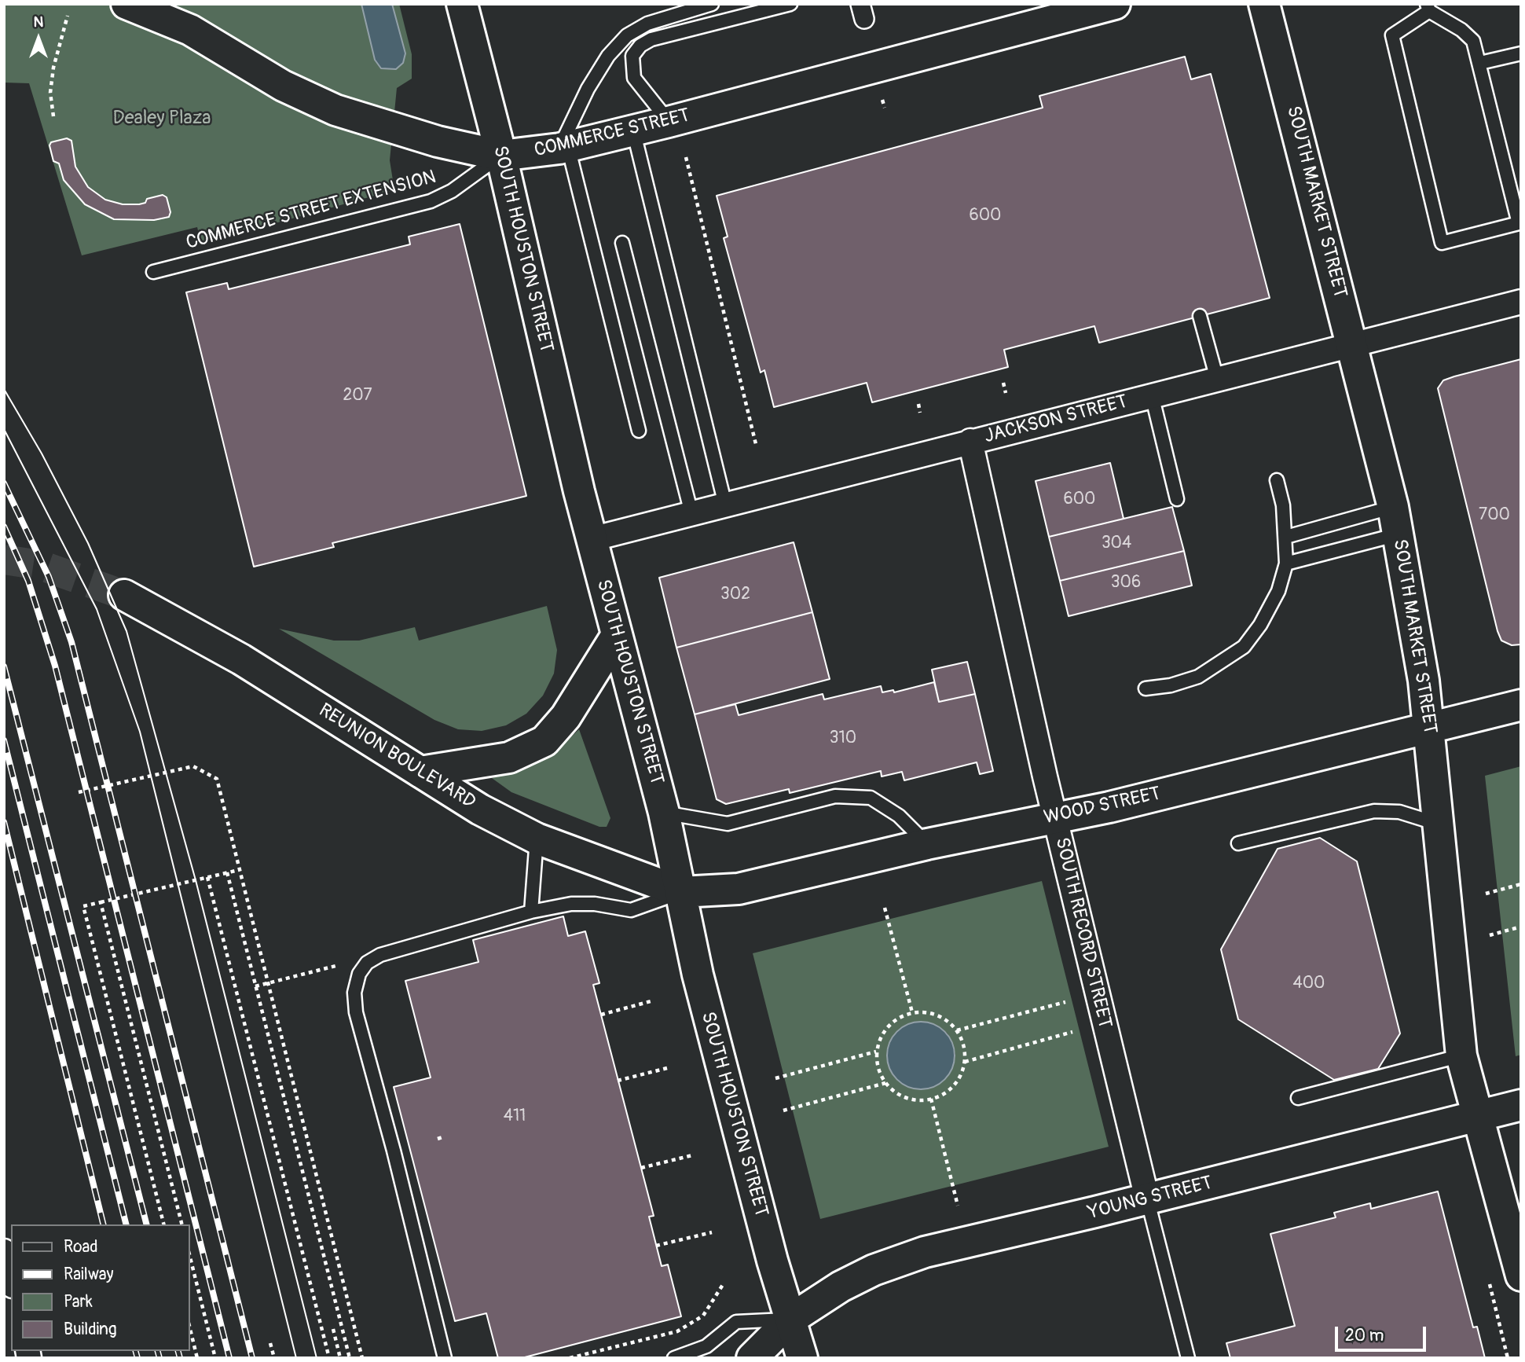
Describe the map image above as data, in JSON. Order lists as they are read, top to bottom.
{
  "streets": {
    "main road": [
      "COMMERCE STREET",
      "SOUTH MARKET STREET",
      "SOUTH HOUSTON STREET",
      "REUNION BOULEVARD",
      "WOOD STREET",
      "YOUNG STREET"
    ],
    "street": ["JACKSON STREET", "SOUTH RECORD STREET"],
    "lane": ["COMMERCE STREET EXTENSION"]
  },
  "crossings": [
    ["COMMERCE STREET", "COMMERCE STREET EXTENSION"],
    ["COMMERCE STREET", "SOUTH HOUSTON STREET"],
    ["SOUTH MARKET STREET", "JACKSON STREET"],
    ["SOUTH MARKET STREET", "WOOD STREET"],
    ["SOUTH MARKET STREET", "YOUNG STREET"],
    ["COMMERCE STREET EXTENSION", "SOUTH HOUSTON STREET"],
    ["SOUTH HOUSTON STREET", "JACKSON STREET"],
    ["SOUTH HOUSTON STREET", "REUNION BOULEVARD"],
    ["SOUTH HOUSTON STREET", "WOOD STREET"],
    ["SOUTH HOUSTON STREET", "YOUNG STREET"],
    ["JACKSON STREET", "SOUTH RECORD STREET"],
    ["REUNION BOULEVARD", "WOOD STREET"],
    ["WOOD STREET", "SOUTH RECORD STREET"],
    ["SOUTH RECORD STREET", "YOUNG STREET"]
  ],
  "parks": ["Dealey Plaza"],
  "house_numbers": [
    "600",
    "207",
    "600",
    "700",
    "304",
    "306",
    "302",
    "310",
    "400",
    "411"
  ],
  "legend": [
    "Road",
    "Railway",
    "Park",
    "Building"
  ],
  "scale_bar": "20 m",
  "north": "top"
}
